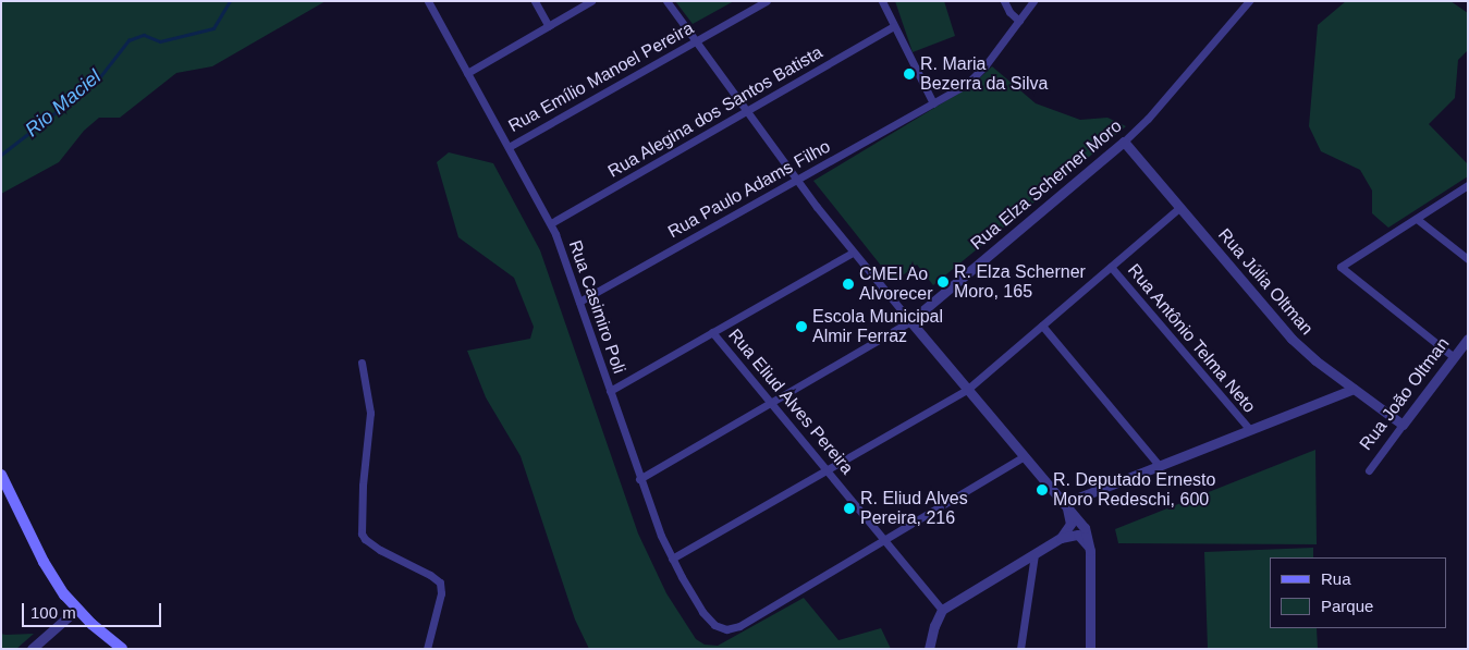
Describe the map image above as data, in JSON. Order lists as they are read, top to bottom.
{
  "streets": {
    "street": [
      "Rua Emílio Manoel Pereira",
      "Rua Alegina dos Santos Batista",
      "Rua Elza Scherner Moro",
      "Rua Paulo Adams Filho",
      "Rua Júlia Oltman",
      "Rua Casimiro Poli",
      "Rua Antônio Telma Neto",
      "Rua João Oltman",
      "Rua Eliud Alves Pereira"
    ]
  },
  "crossings": [
    ["Rua Emílio Manoel Pereira", "Rua Casimiro Poli"],
    ["Rua Alegina dos Santos Batista", "Rua Casimiro Poli"],
    ["Rua Elza Scherner Moro", "Rua Júlia Oltman"],
    ["Rua Elza Scherner Moro", "Rua Casimiro Poli"],
    ["Rua Elza Scherner Moro", "Rua Eliud Alves Pereira"],
    ["Rua Paulo Adams Filho", "Rua Casimiro Poli"],
    ["Rua Júlia Oltman", "Rua João Oltman"],
    ["Rua Casimiro Poli", "Rua Eliud Alves Pereira"]
  ],
  "water": ["Rio Maciel"],
  "places": [
    "R. Maria Bezerra da Silva",
    "R. Elza Scherner Moro, 165",
    "CMEI Ao Alvorecer",
    "Escola Municipal Almir Ferraz",
    "R. Deputado Ernesto Moro Redeschi, 600",
    "R. Eliud Alves Pereira, 216"
  ],
  "legend": ["Rua", "Parque"],
  "scale_bar": "100 m"
}
